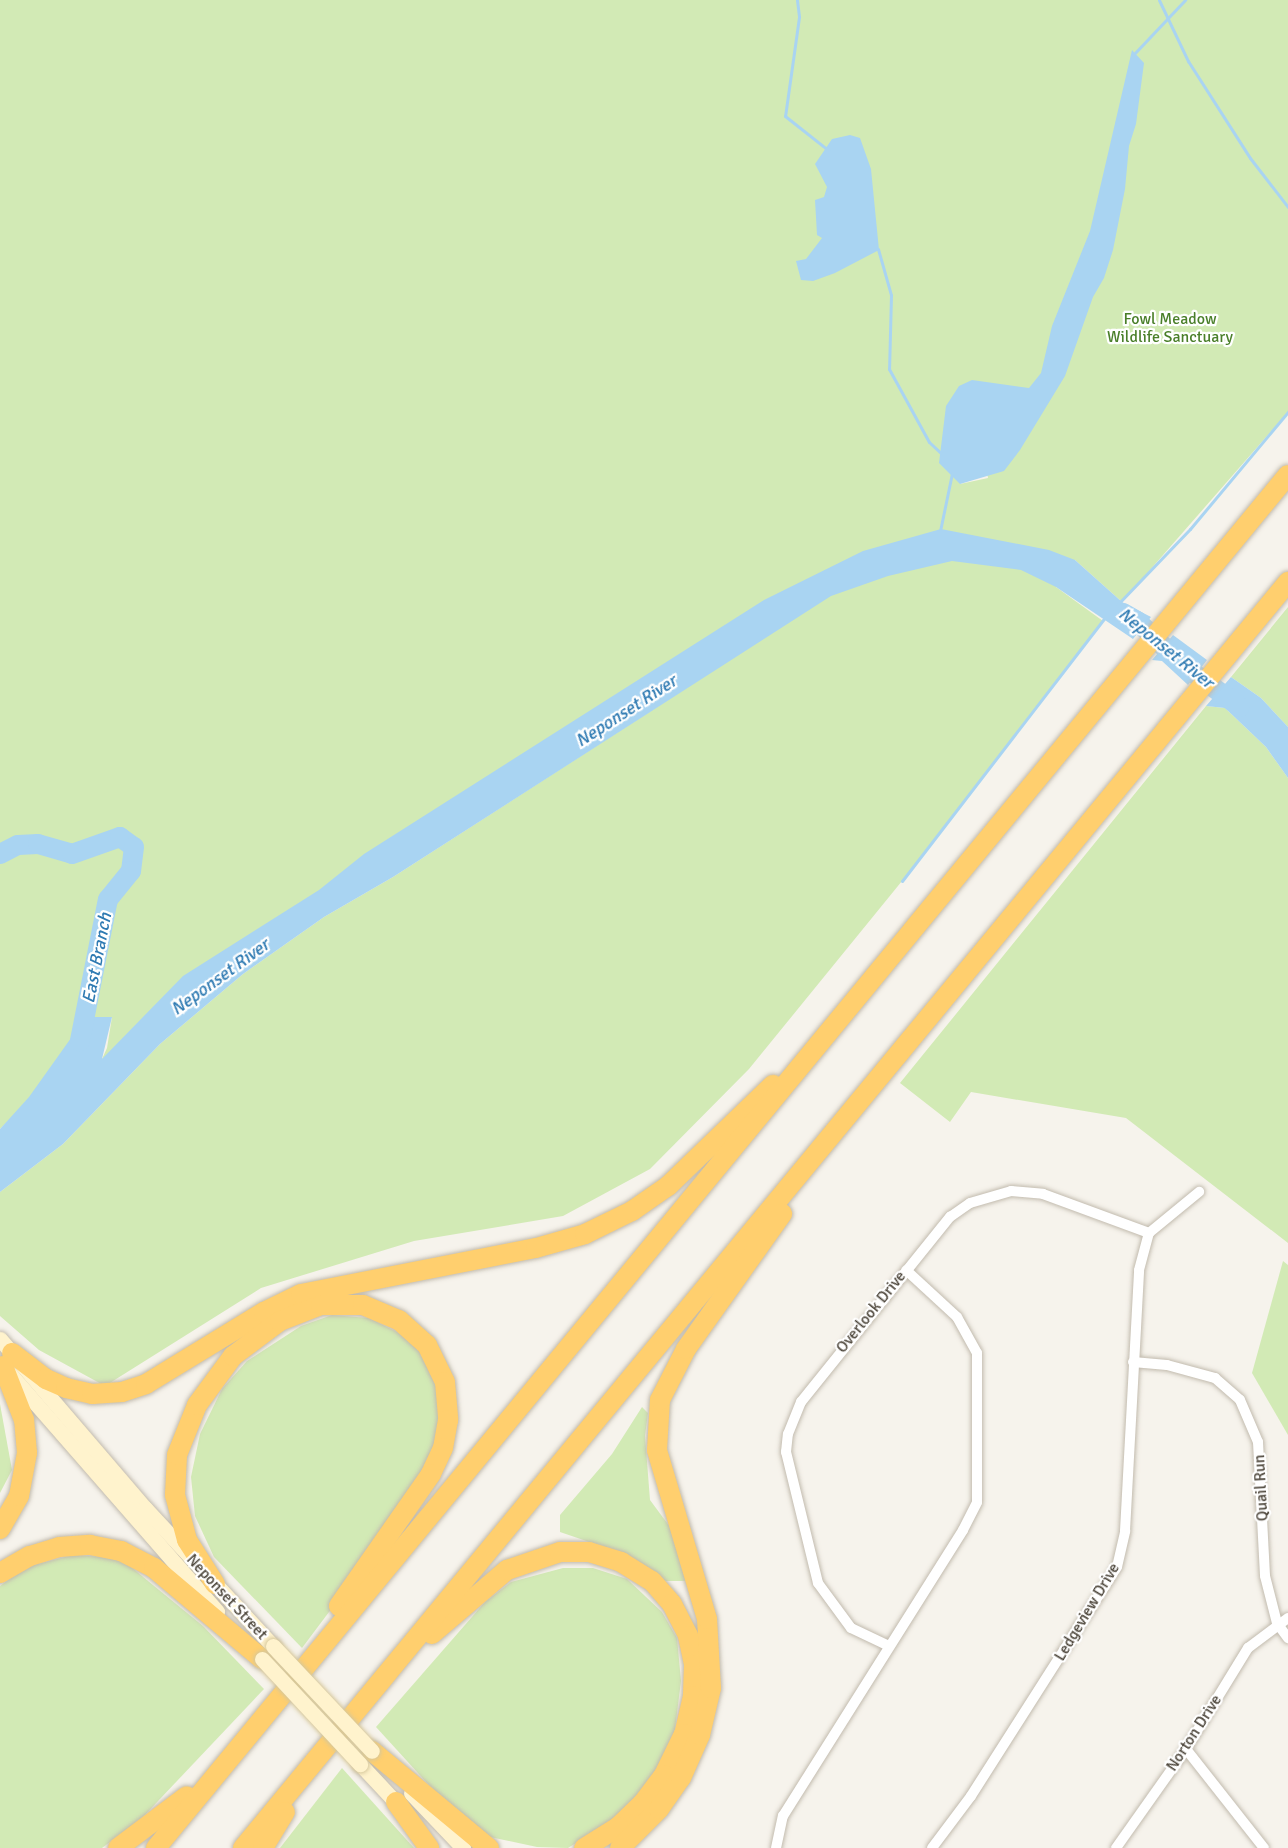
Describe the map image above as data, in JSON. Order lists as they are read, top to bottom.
{
  "streets": {
    "main road": ["Neponset Street"],
    "street": [
      "Overlook Drive",
      "Quail Run",
      "Ledgeview Drive",
      "Norton Drive"
    ]
  },
  "crossings": [
    ["Overlook Drive", "Ledgeview Drive"],
    ["Quail Run", "Ledgeview Drive"],
    ["Quail Run", "Norton Drive"]
  ],
  "water": ["Neponset River", "East Branch"],
  "parks": ["Fowl Meadow Wildlife Sanctuary"]
}
